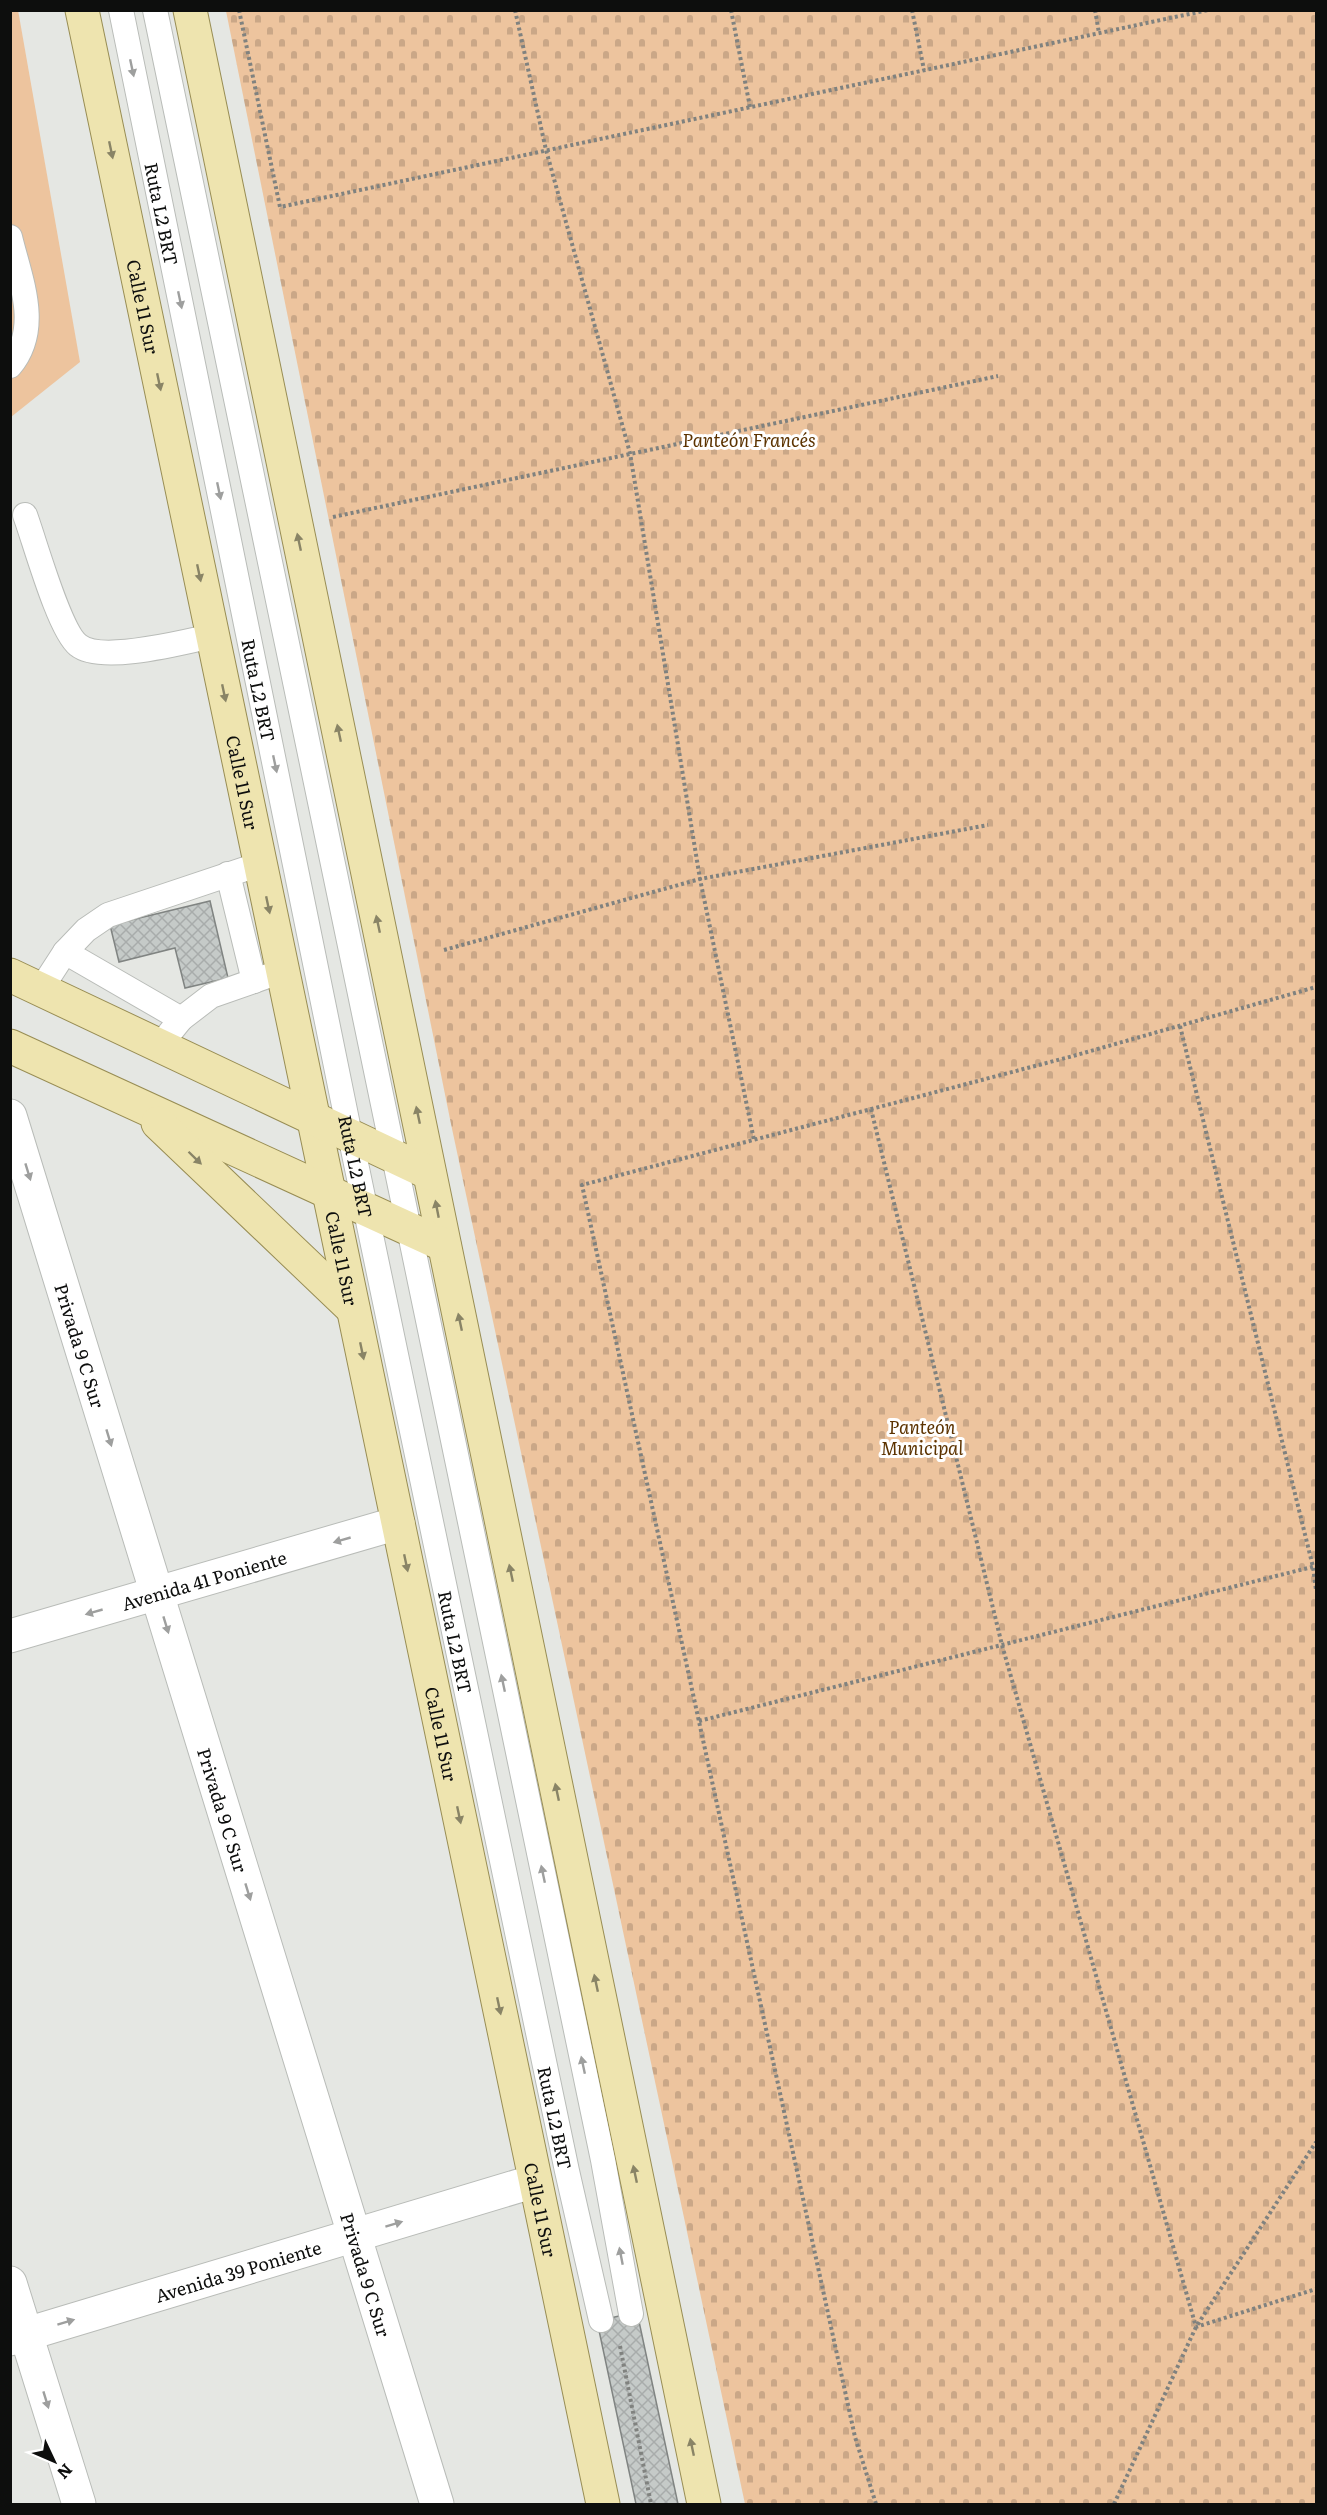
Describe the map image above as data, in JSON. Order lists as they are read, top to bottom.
{
  "streets": {
    "main road": ["Calle 11 Sur"],
    "street": ["Privada 9 C Sur", "Avenida 41 Poniente", "Avenida 39 Poniente"],
    "lane": ["Ruta L2 BRT"]
  },
  "crossings": [
    ["Calle 11 Sur", "Avenida 41 Poniente"],
    ["Calle 11 Sur", "Avenida 39 Poniente"],
    ["Privada 9 C Sur", "Avenida 41 Poniente"],
    ["Privada 9 C Sur", "Avenida 39 Poniente"]
  ],
  "one_way": ["Privada 9 C Sur", "Avenida 41 Poniente", "Avenida 39 Poniente"],
  "parks": ["Panteón Francés", "Panteón Municipal"],
  "north": "bottom right"
}
